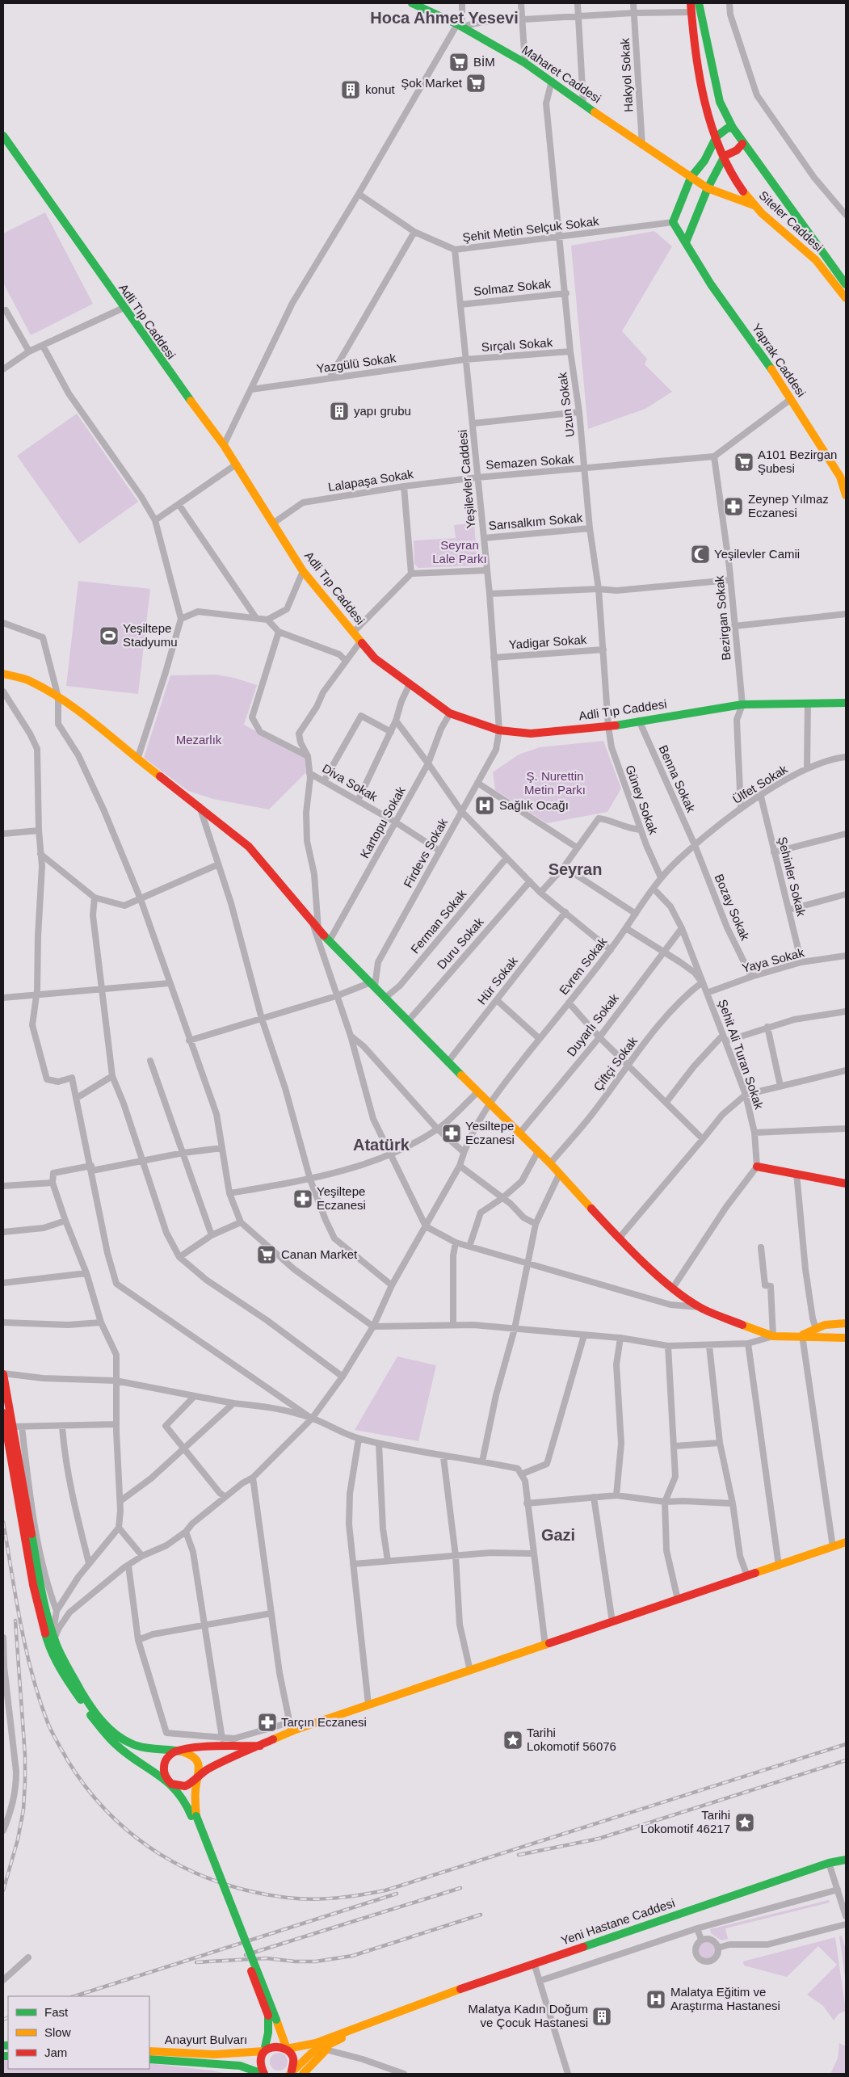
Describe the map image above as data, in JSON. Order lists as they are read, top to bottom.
{
  "streets": {
    "street": [
      "Maharet Caddesi",
      "Hakyol Sokak",
      "Siteler Caddesi",
      "Şehit Metin Selçuk Sokak",
      "Solmaz Sokak",
      "Adli Tıp Caddesi",
      "Sırçalı Sokak",
      "Yaprak Caddesi",
      "Yazgülü Sokak",
      "Uzun Sokak",
      "Semazen Sokak",
      "Yeşilevler Caddesi",
      "Lalapaşa Sokak",
      "Sarısalkım Sokak",
      "Bezirgan Sokak",
      "Yadigar Sokak",
      "Benna Sokak",
      "Diva Sokak",
      "Ülfet Sokak",
      "Güney Sokak",
      "Kartopu Sokak",
      "Firdevs Sokak",
      "Şehinler Sokak",
      "Bozay Sokak",
      "Ferman Sokak",
      "Duru Sokak",
      "Yaya Sokak",
      "Evren Sokak",
      "Hür Sokak",
      "Duyarlı Sokak",
      "Şehit Ali Turan Sokak",
      "Çiftçi Sokak",
      "Yeni Hastane Caddesi",
      "Anayurt Bulvarı"
    ]
  },
  "crossings": [
    ["Maharet Caddesi", "Hakyol Sokak"],
    ["Maharet Caddesi", "Uzun Sokak"],
    ["Şehit Metin Selçuk Sokak", "Yaprak Caddesi"],
    ["Şehit Metin Selçuk Sokak", "Uzun Sokak"],
    ["Şehit Metin Selçuk Sokak", "Yeşilevler Caddesi"],
    ["Solmaz Sokak", "Uzun Sokak"],
    ["Solmaz Sokak", "Yeşilevler Caddesi"],
    ["Adli Tıp Caddesi", "Uzun Sokak"],
    ["Adli Tıp Caddesi", "Yeşilevler Caddesi"],
    ["Adli Tıp Caddesi", "Lalapaşa Sokak"],
    ["Adli Tıp Caddesi", "Bezirgan Sokak"],
    ["Adli Tıp Caddesi", "Benna Sokak"],
    ["Adli Tıp Caddesi", "Güney Sokak"],
    ["Adli Tıp Caddesi", "Kartopu Sokak"],
    ["Adli Tıp Caddesi", "Firdevs Sokak"],
    ["Sırçalı Sokak", "Yazgülü Sokak"],
    ["Sırçalı Sokak", "Uzun Sokak"],
    ["Sırçalı Sokak", "Yeşilevler Caddesi"],
    ["Yazgülü Sokak", "Yeşilevler Caddesi"],
    ["Uzun Sokak", "Semazen Sokak"],
    ["Uzun Sokak", "Sarısalkım Sokak"],
    ["Uzun Sokak", "Yadigar Sokak"],
    ["Uzun Sokak", "Güney Sokak"],
    ["Semazen Sokak", "Yeşilevler Caddesi"],
    ["Semazen Sokak", "Lalapaşa Sokak"],
    ["Semazen Sokak", "Bezirgan Sokak"],
    ["Yeşilevler Caddesi", "Lalapaşa Sokak"],
    ["Yeşilevler Caddesi", "Sarısalkım Sokak"],
    ["Yeşilevler Caddesi", "Yadigar Sokak"],
    ["Yeşilevler Caddesi", "Firdevs Sokak"],
    ["Bezirgan Sokak", "Ülfet Sokak"],
    ["Benna Sokak", "Ülfet Sokak"],
    ["Benna Sokak", "Bozay Sokak"],
    ["Benna Sokak", "Evren Sokak"],
    ["Diva Sokak", "Kartopu Sokak"],
    ["Diva Sokak", "Firdevs Sokak"],
    ["Ülfet Sokak", "Şehinler Sokak"],
    ["Ülfet Sokak", "Bozay Sokak"],
    ["Ülfet Sokak", "Evren Sokak"],
    ["Güney Sokak", "Evren Sokak"],
    ["Şehinler Sokak", "Yaya Sokak"],
    ["Bozay Sokak", "Yaya Sokak"],
    ["Bozay Sokak", "Evren Sokak"],
    ["Yaya Sokak", "Şehit Ali Turan Sokak"],
    ["Evren Sokak", "Şehit Ali Turan Sokak"],
    ["Duyarlı Sokak", "Şehit Ali Turan Sokak"],
    ["Şehit Ali Turan Sokak", "Çiftçi Sokak"],
    ["Yeni Hastane Caddesi", "Anayurt Bulvarı"]
  ],
  "districts": [
    "Hoca Ahmet Yesevi",
    "Seyran",
    "Atatürk",
    "Gazi"
  ],
  "parks": ["Seyran Lale Parkı", "Mezarlık", "Ş. Nurettin Metin Parkı"],
  "places": {
    "supermarket": [
      "BİM",
      "Şok Market",
      "A101 Bezirgan Şubesi",
      "Canan Market"
    ],
    "building": ["konut", "yapı grubu", "Malatya Kadın Doğum ve Çocuk Hastanesi"],
    "pharmacy": [
      "Zeynep Yılmaz Eczanesi",
      "Yesiltepe Eczanesi",
      "Yeşiltepe Eczanesi",
      "Tarçın Eczanesi"
    ],
    "mosque": ["Yeşilevler Camii"],
    "sports": ["Yeşiltepe Stadyumu"],
    "hospital": ["Sağlık Ocağı", "Malatya Eğitim ve Araştırma Hastanesi"],
    "place": ["Tarihi Lokomotif 56076", "Tarihi Lokomotif 46217"]
  },
  "legend": ["Fast", "Slow", "Jam"]
}
